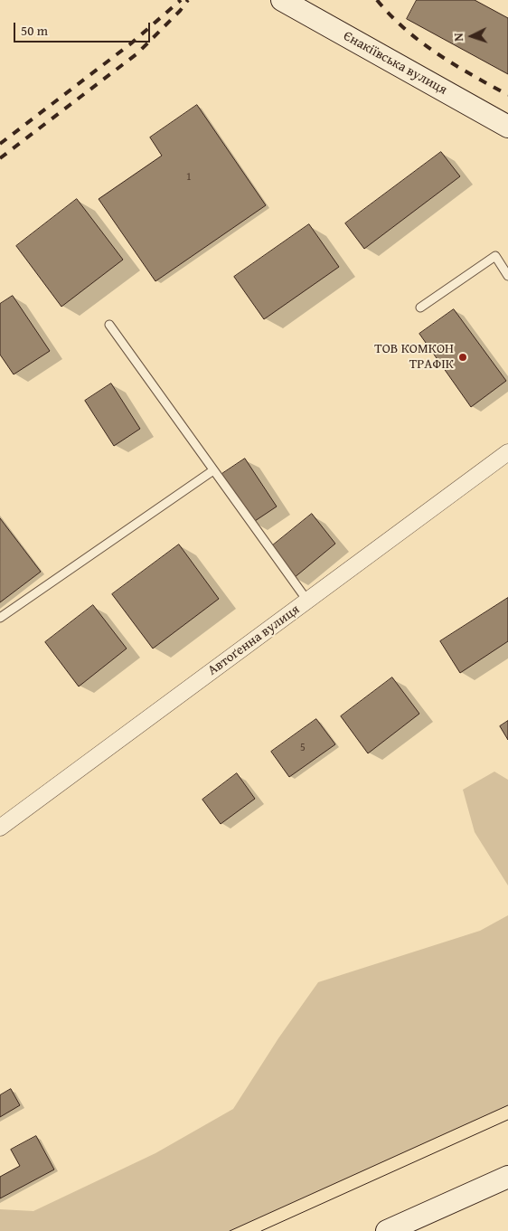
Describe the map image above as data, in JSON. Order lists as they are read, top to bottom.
{
  "streets": {
    "street": ["Єнакіївська вулиця", "Автоґенна вулиця"]
  },
  "places": ["ТОВ КОМКОН ТРАФІК"],
  "house_numbers": ["1", "5"],
  "scale_bar": "50 m",
  "north": "left"
}
